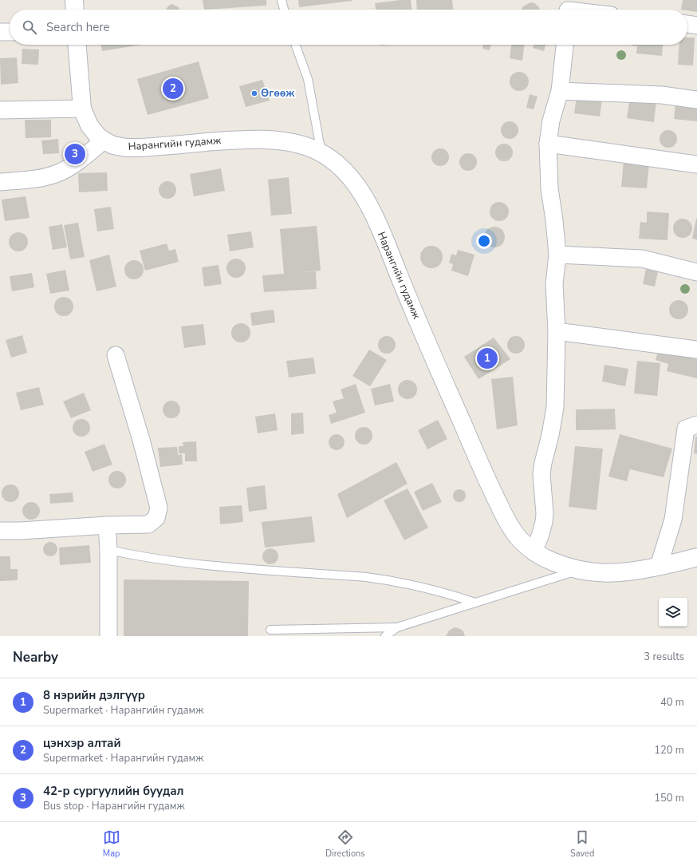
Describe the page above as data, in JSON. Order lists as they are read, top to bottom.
{
  "streets": {
    "main road": ["Нарангийн гудамж"]
  },
  "places": ["Өгөөж"],
  "page": {
    "search": "Search here",
    "pins": ["2", "3", "1"],
    "heading": ["Nearby", "3 results"],
    "list": [
      {
        "mark": "1",
        "name": "8 нэрийн дэлгүүр",
        "note": "Supermarket · Нарангийн гудамж",
        "value": "40 m"
      },
      {
        "mark": "2",
        "name": "цэнхэр алтай",
        "note": "Supermarket · Нарангийн гудамж",
        "value": "120 m"
      },
      {
        "mark": "3",
        "name": "42-р сургуулийн буудал",
        "note": "Bus stop · Нарангийн гудамж",
        "value": "150 m"
      }
    ],
    "nav": ["Map", "Directions", "Saved"]
  }
}
